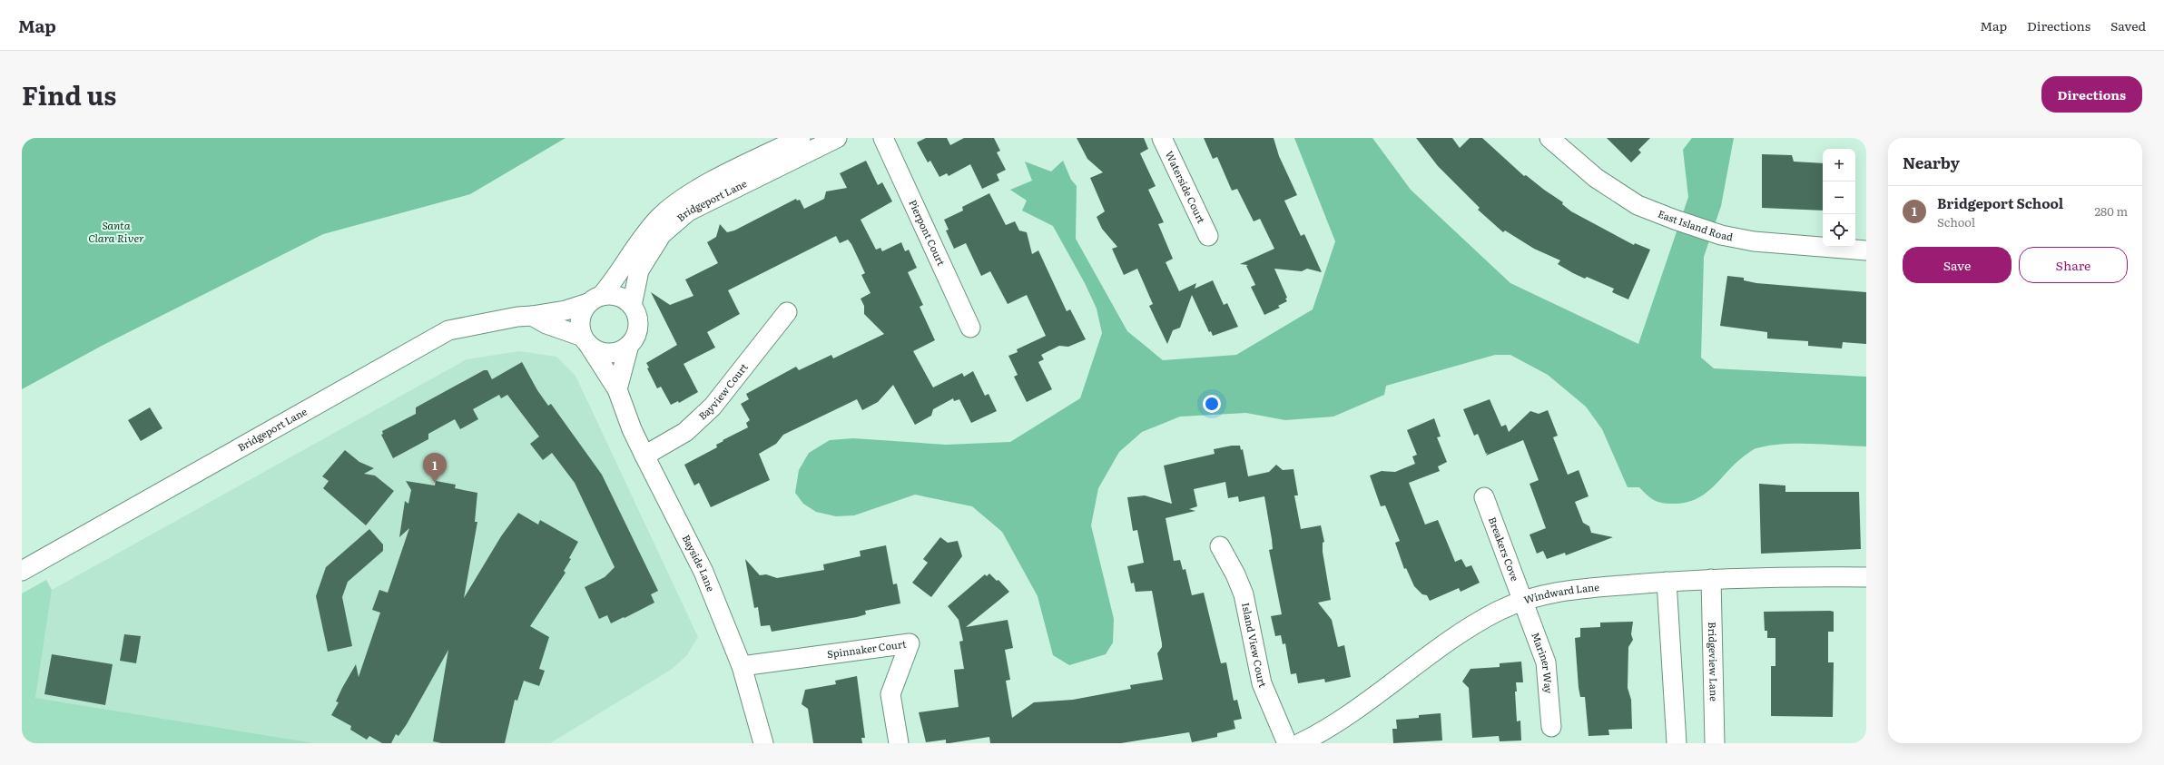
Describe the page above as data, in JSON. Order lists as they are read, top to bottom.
{
  "streets": {
    "street": [
      "Waterside Court",
      "Bridgeport Lane",
      "East Island Road",
      "Pierpont Court",
      "Bayview Court",
      "Breakers Cove",
      "Bayside Lane",
      "Windward Lane",
      "Island View Court",
      "Spinnaker Court",
      "Bridgeview Lane",
      "Mariner Way"
    ]
  },
  "crossings": [
    ["Bridgeport Lane", "Bayside Lane"],
    ["Bayview Court", "Bayside Lane"],
    ["Breakers Cove", "Windward Lane"],
    ["Breakers Cove", "Mariner Way"],
    ["Bayside Lane", "Spinnaker Court"],
    ["Windward Lane", "Bridgeview Lane"],
    ["Windward Lane", "Mariner Way"]
  ],
  "water": ["Santa Clara River"],
  "page": {
    "header": "Map",
    "nav": ["Map", "Directions", "Saved"],
    "title": "Find us",
    "buttons": [
      "Directions",
      ["Save", "Share"]
    ],
    "heading": "Nearby",
    "map_buttons": ["+", "−"],
    "list": [
      {
        "mark": "1",
        "name": "Bridgeport School",
        "note": "School",
        "value": "280 m"
      }
    ],
    "pins": "1"
  }
}
